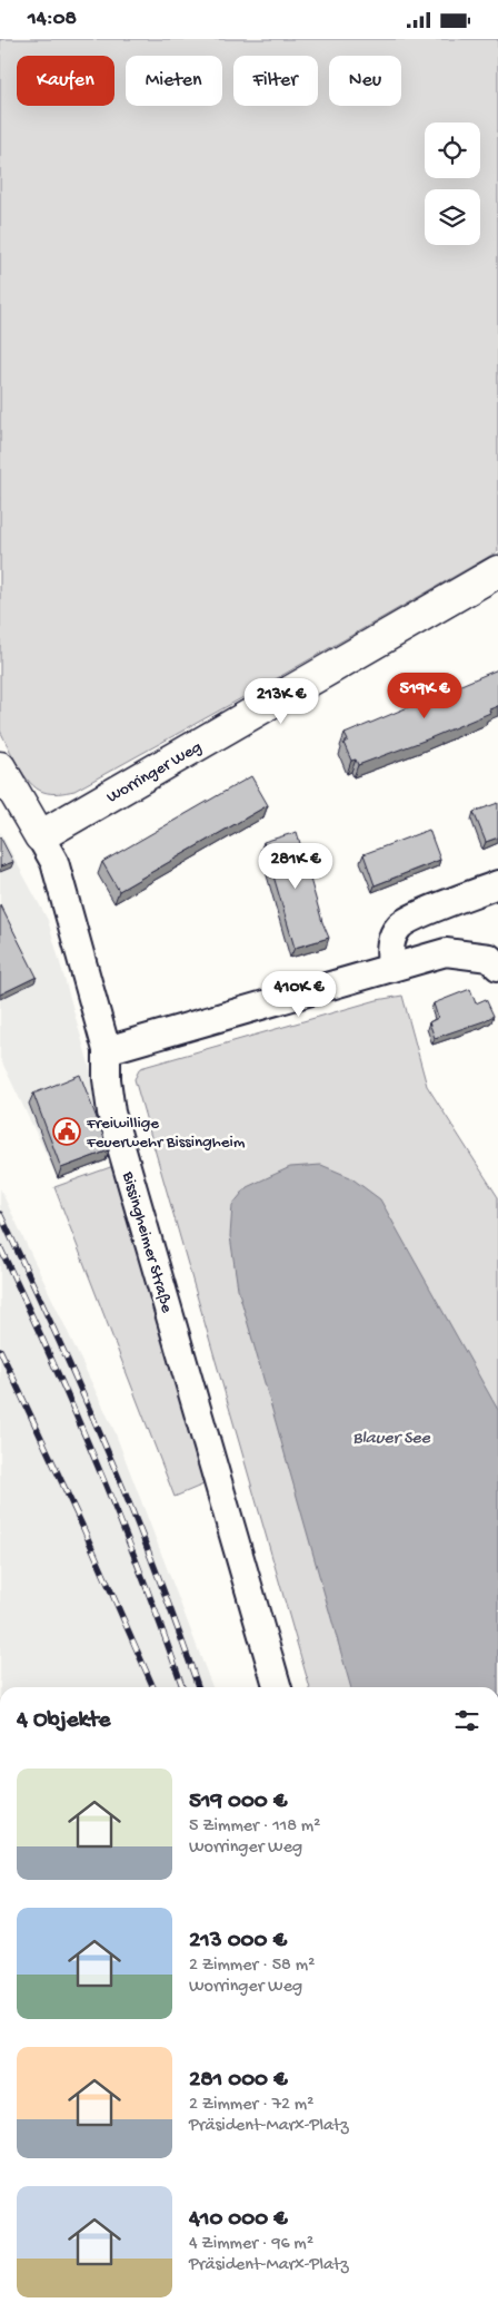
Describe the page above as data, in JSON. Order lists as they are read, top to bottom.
{
  "streets": {
    "street": ["Worringer Weg", "Bissingheimer Straße"]
  },
  "crossings": [
    ["Worringer Weg", "Bissingheimer Straße"]
  ],
  "water": ["Blauer See"],
  "places": {
    "public building": ["Freiwillige Feuerwehr Bissingheim"]
  },
  "page": {
    "status": "14:08",
    "chip": [
      "Kaufen",
      "Mieten",
      "Filter",
      "Neu"
    ],
    "price": [
      "519K €",
      "213K €",
      "281K €",
      "410K €"
    ],
    "heading": "4 Objekte",
    "list": [
      {
        "name": "519 000 €",
        "note": "5 Zimmer · 118 m² · Worringer Weg"
      },
      {
        "name": "213 000 €",
        "note": "2 Zimmer · 58 m² · Worringer Weg"
      },
      {
        "name": "281 000 €",
        "note": "2 Zimmer · 72 m² · Präsident-Marx-Platz"
      },
      {
        "name": "410 000 €",
        "note": "4 Zimmer · 96 m² · Präsident-Marx-Platz"
      }
    ]
  }
}
